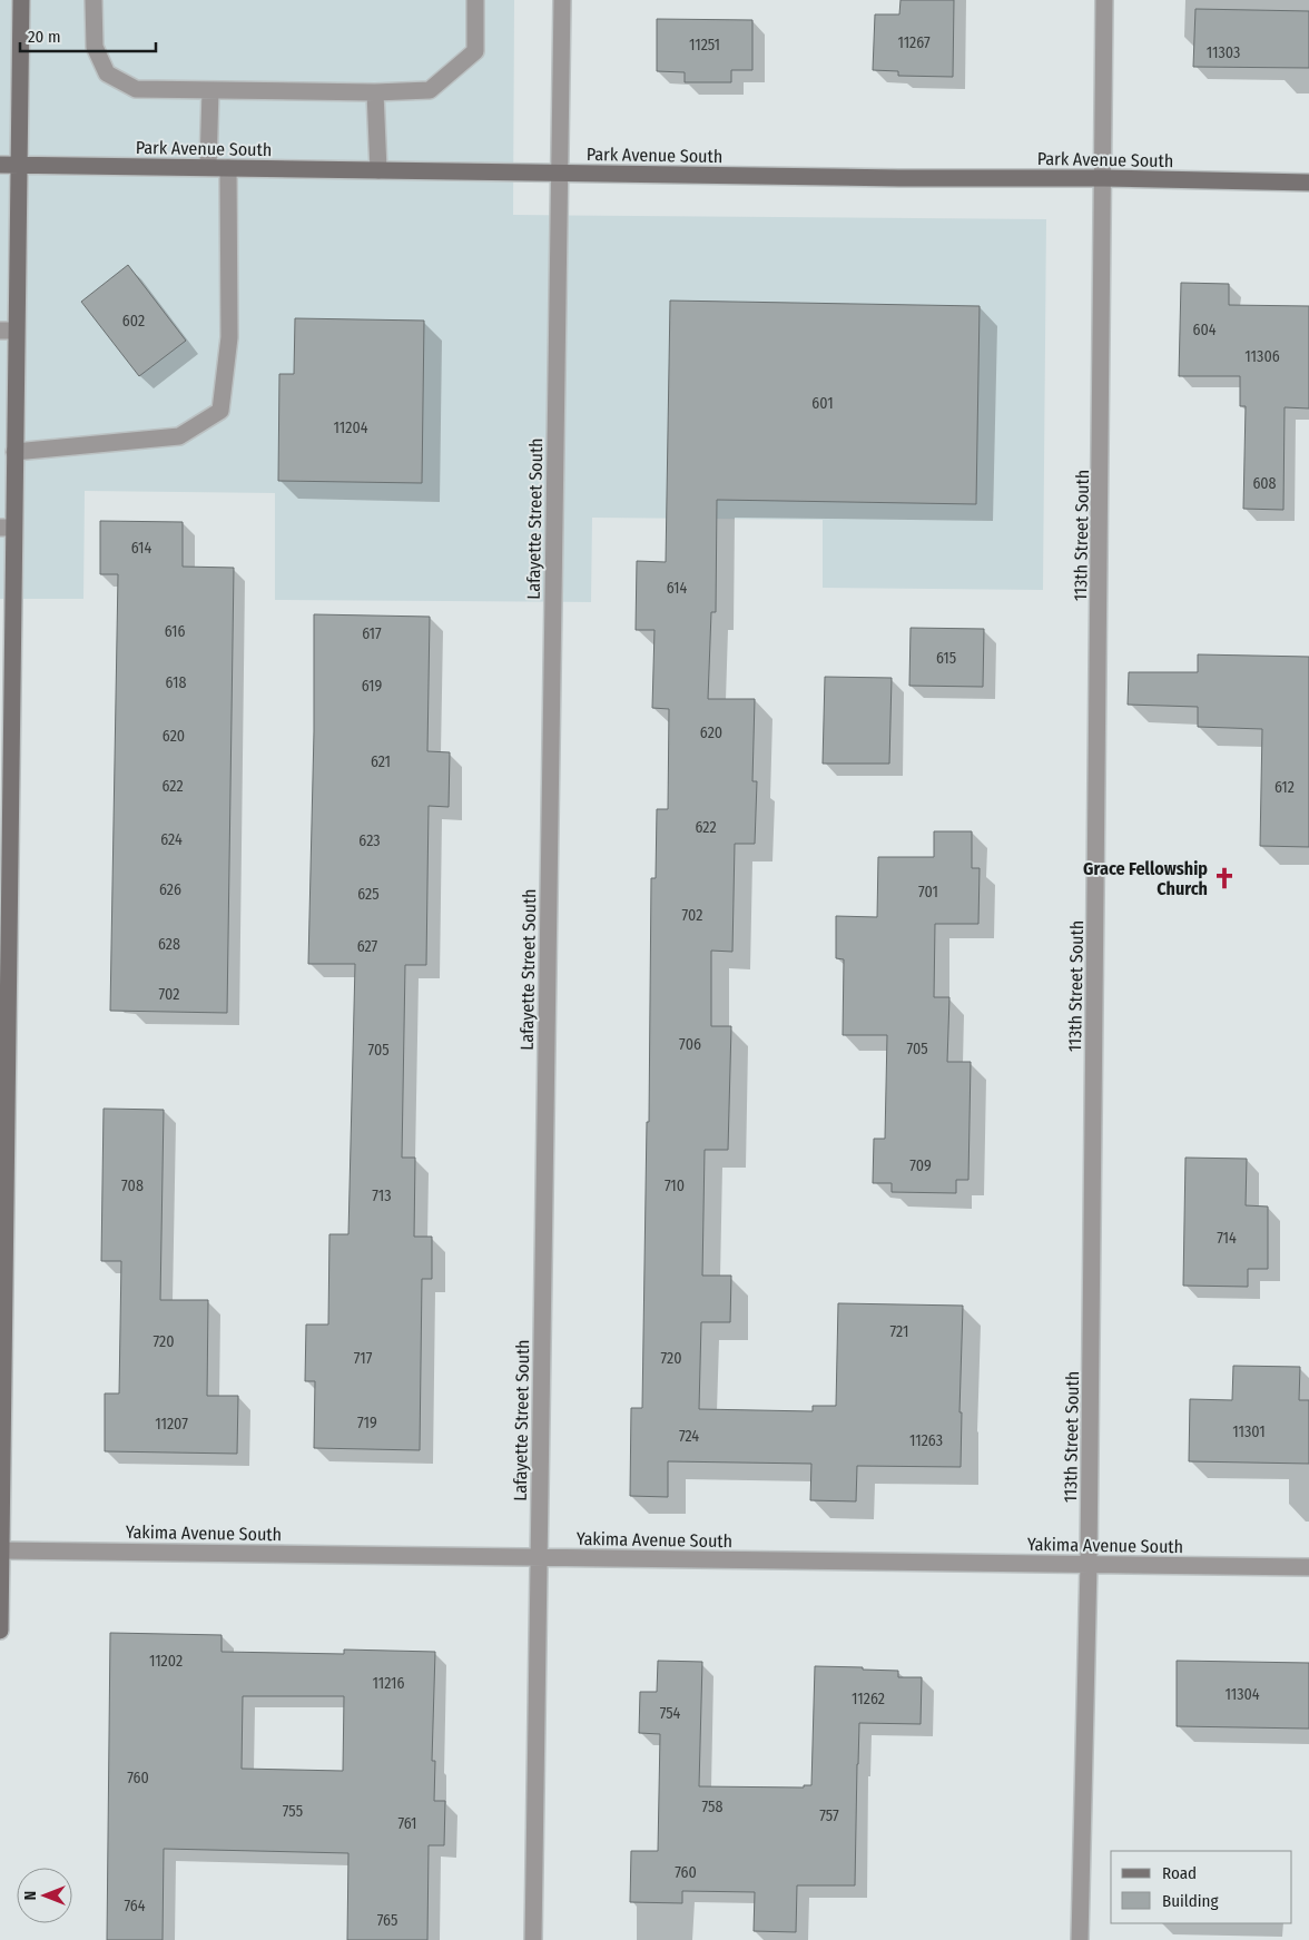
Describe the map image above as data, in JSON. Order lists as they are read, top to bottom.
{
  "streets": {
    "main road": ["Park Avenue South"],
    "street": ["Lafayette Street South", "113th Street South", "Yakima Avenue South"]
  },
  "crossings": [
    ["Park Avenue South", "Lafayette Street South"],
    ["Park Avenue South", "113th Street South"],
    ["Lafayette Street South", "Yakima Avenue South"],
    ["113th Street South", "Yakima Avenue South"]
  ],
  "places": {
    "church": ["Grace Fellowship Church"]
  },
  "house_numbers": [
    "11267",
    "11251",
    "11303",
    "602",
    "604",
    "11306",
    "601",
    "11204",
    "608",
    "614",
    "614",
    "616",
    "617",
    "615",
    "618",
    "619",
    "620",
    "620",
    "621",
    "622",
    "612",
    "622",
    "624",
    "623",
    "626",
    "701",
    "625",
    "702",
    "628",
    "627",
    "702",
    "706",
    "705",
    "705",
    "709",
    "708",
    "710",
    "713",
    "714",
    "721",
    "720",
    "717",
    "720",
    "719",
    "11207",
    "11301",
    "724",
    "11263",
    "11202",
    "11216",
    "11304",
    "11262",
    "754",
    "760",
    "758",
    "755",
    "757",
    "761",
    "760",
    "764",
    "765"
  ],
  "legend": ["Road", "Building"],
  "scale_bar": "20 m",
  "north": "left"
}
